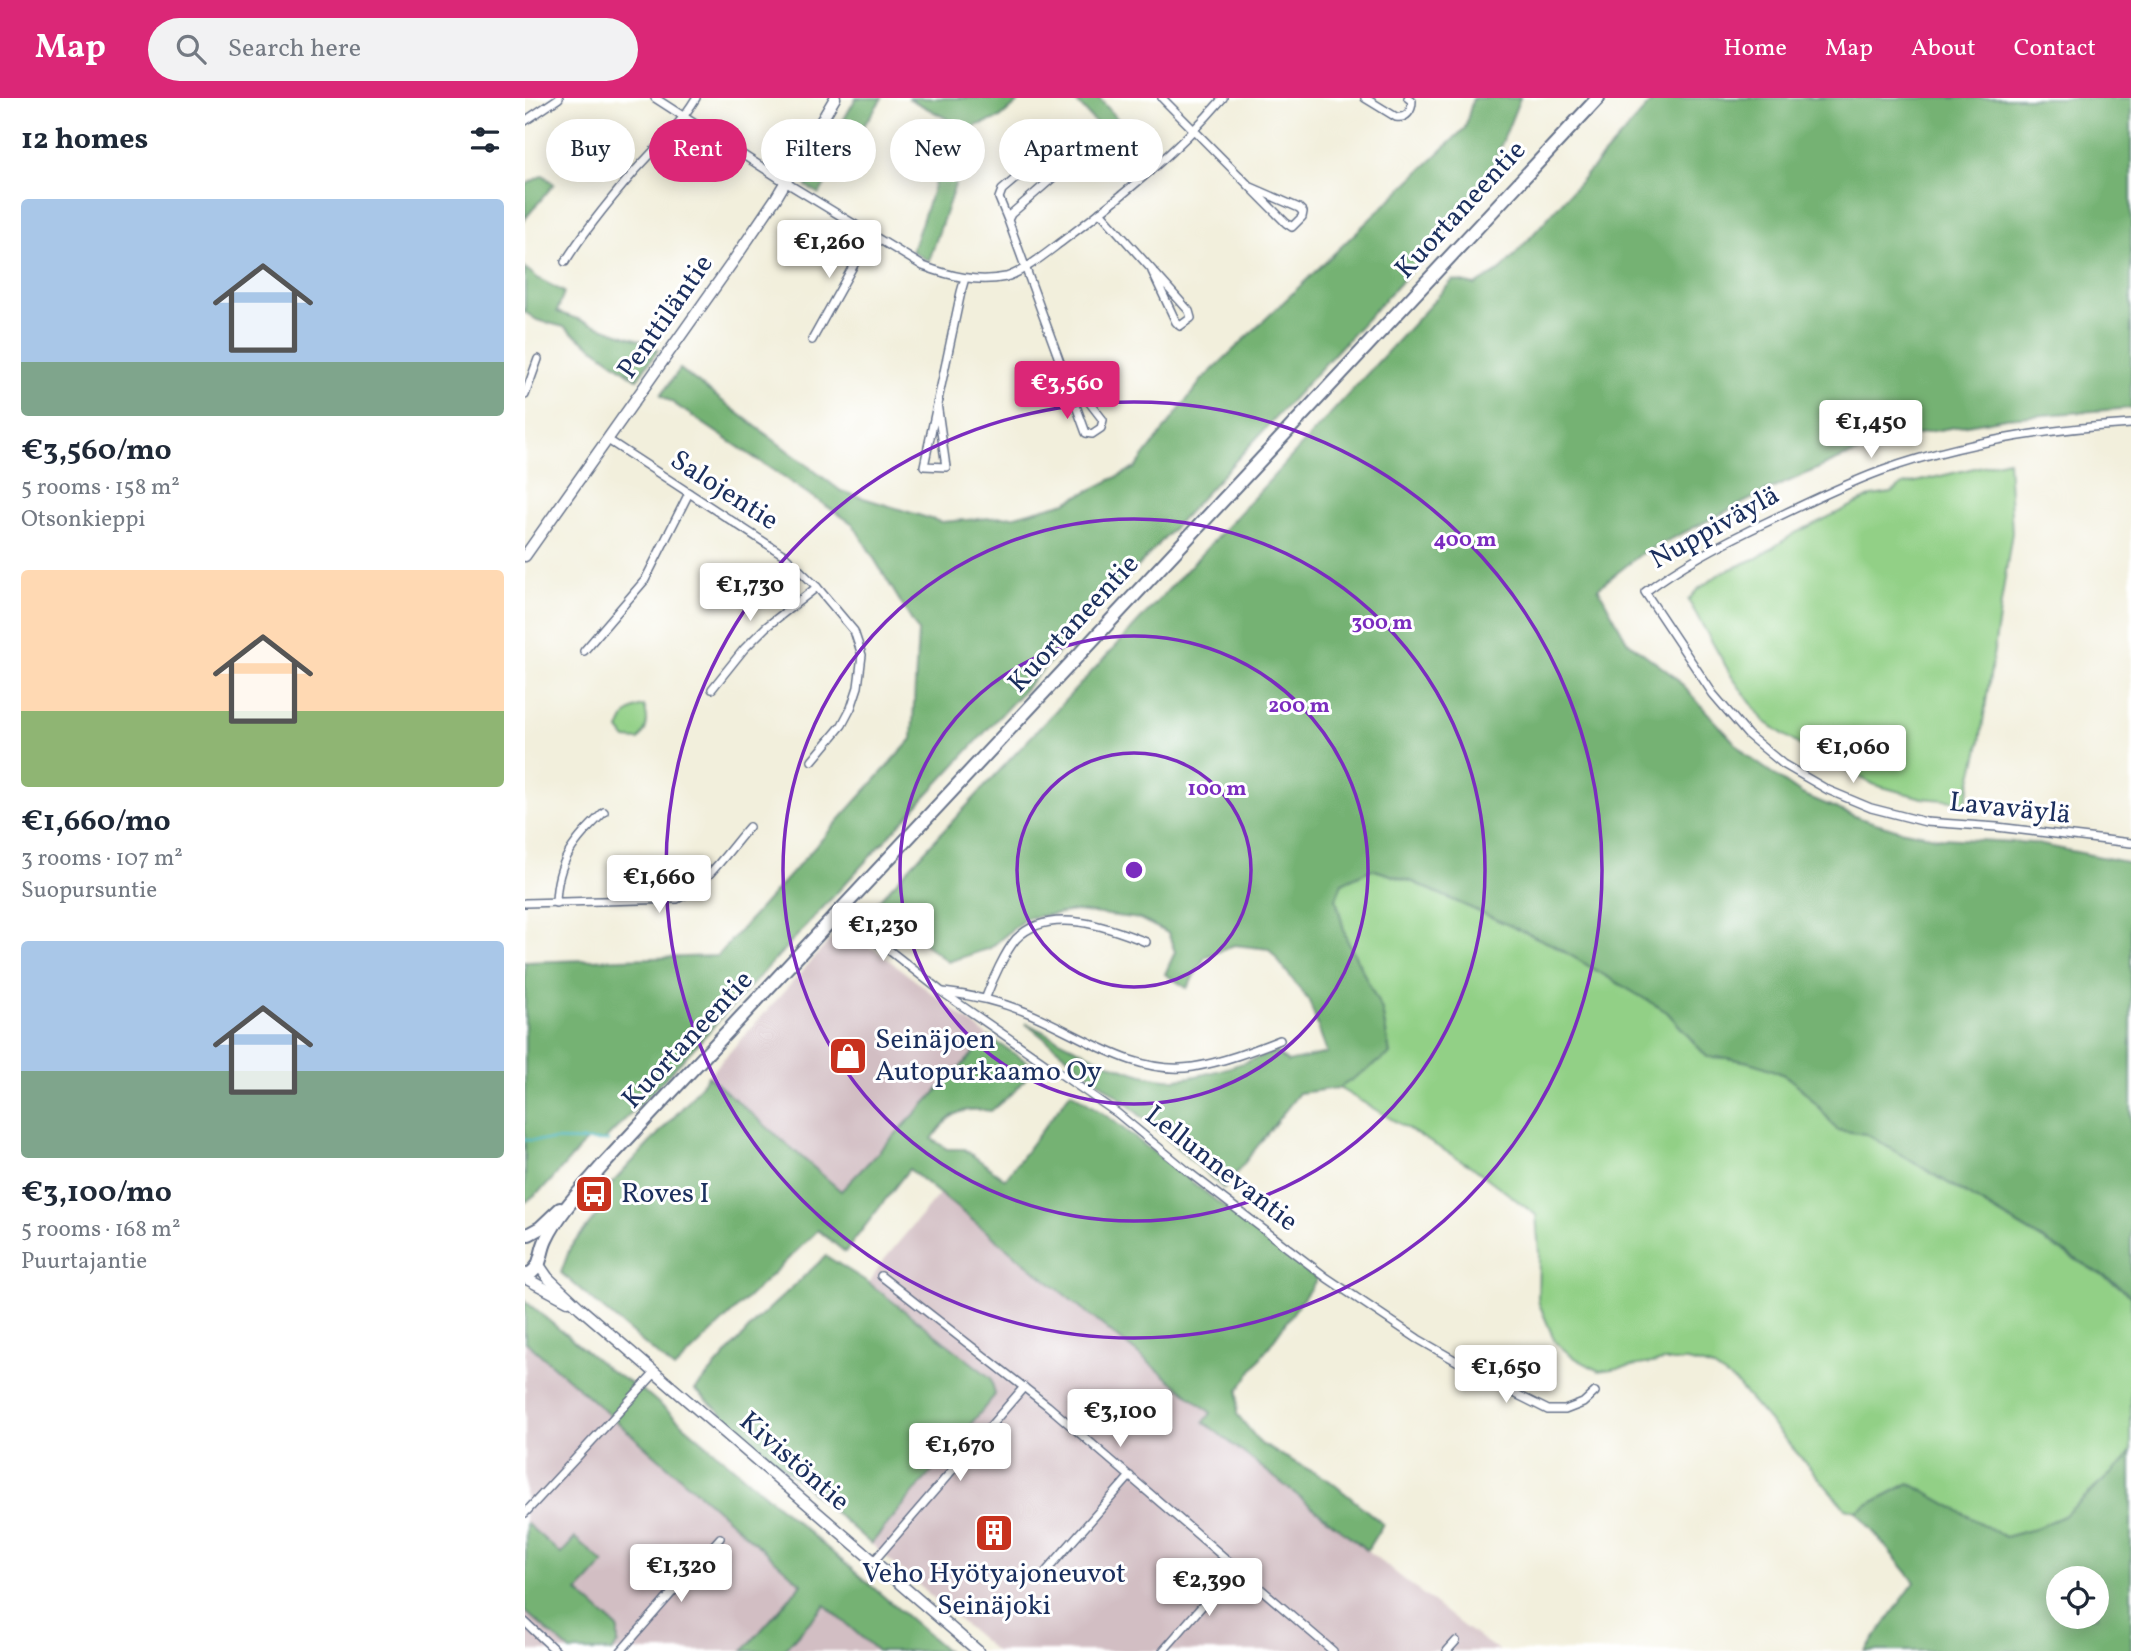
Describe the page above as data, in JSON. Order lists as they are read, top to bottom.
{
  "streets": {
    "highway": ["Kuortaneentie"],
    "main road": ["Penttiläntie", "Kivistöntie"],
    "street": [
      "Salojentie",
      "Nuppiväylä",
      "Lavaväylä",
      "Lellunnevantie"
    ]
  },
  "crossings": [
    ["Kuortaneentie", "Lellunnevantie"],
    ["Kuortaneentie", "Kivistöntie"],
    ["Penttiläntie", "Salojentie"],
    ["Nuppiväylä", "Lavaväylä"]
  ],
  "places": {
    "shop": ["Seinäjoen Autopurkaamo Oy"],
    "bus stop": ["Roves I"],
    "building": ["Veho Hyötyajoneuvot Seinäjoki"]
  },
  "page": {
    "header": "Map",
    "search": "Search here",
    "nav": [
      "Home",
      "Map",
      "About",
      "Contact"
    ],
    "heading": "12 homes",
    "chip": [
      "Buy",
      "Rent",
      "Filters",
      "New",
      "Apartment"
    ],
    "list": [
      {
        "name": "€3,560/mo",
        "note": "5 rooms · 158 m² · Otsonkieppi"
      },
      {
        "name": "€1,660/mo",
        "note": "3 rooms · 107 m² · Suopursuntie"
      },
      {
        "name": "€3,100/mo",
        "note": "5 rooms · 168 m² · Puurtajantie"
      }
    ],
    "price": [
      "€1,260",
      "€3,560",
      "€1,450",
      "€1,730",
      "€1,060",
      "€1,660",
      "€1,230",
      "€1,650",
      "€3,100",
      "€1,670",
      "€1,320",
      "€2,390"
    ]
  },
  "rings": [
    "400 m",
    "300 m",
    "200 m",
    "100 m"
  ]
}
